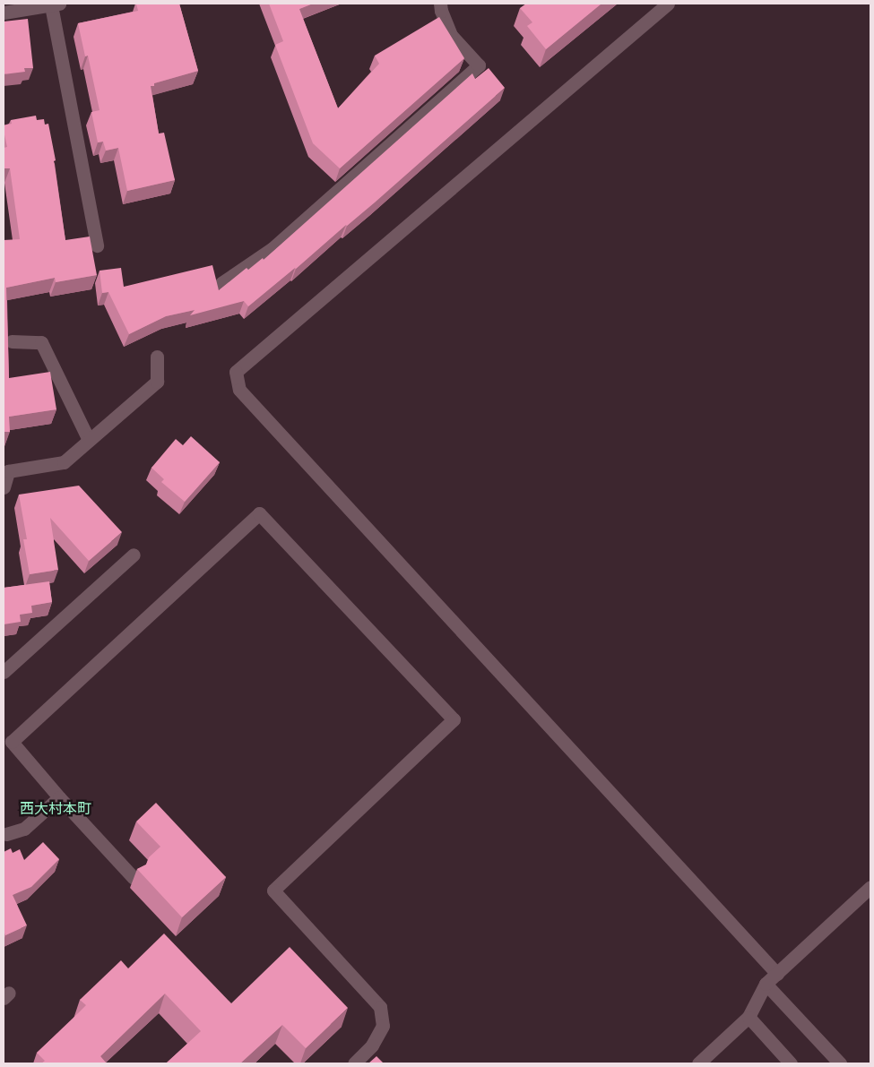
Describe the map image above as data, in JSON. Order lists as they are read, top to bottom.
{
  "districts": ["西大村本町"]
}
